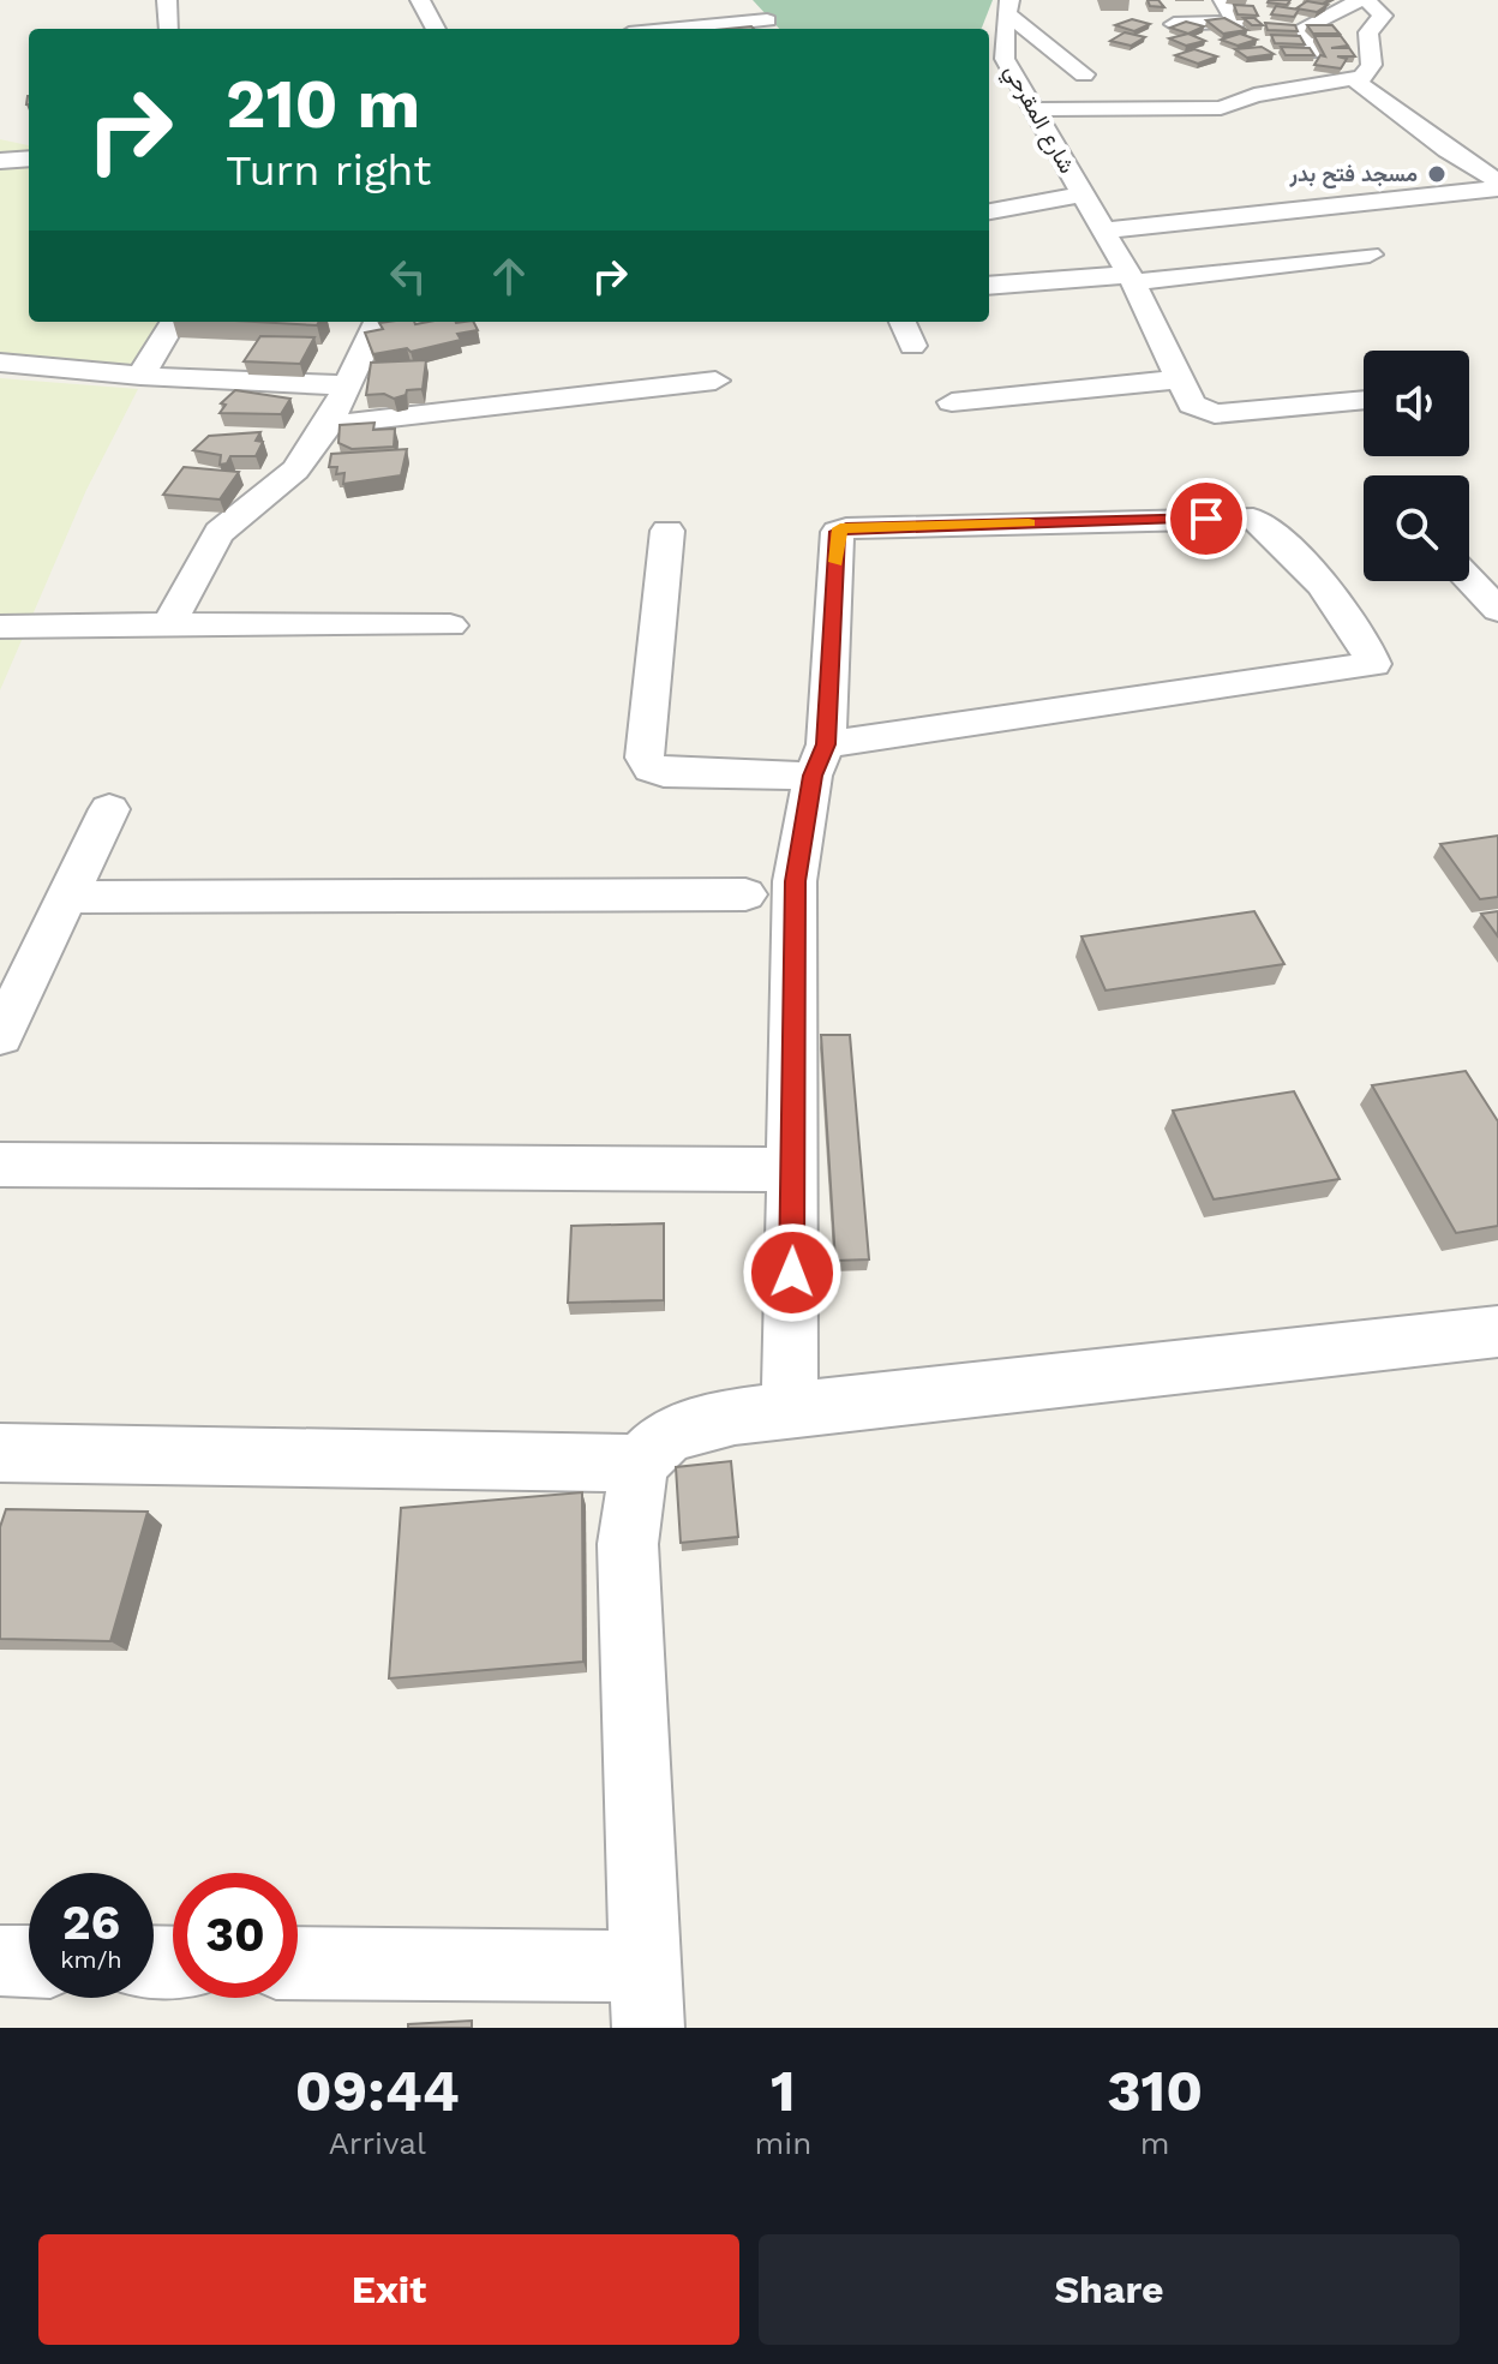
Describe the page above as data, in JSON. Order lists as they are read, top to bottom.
{
  "streets": {
    "street": ["شارع المقرحي"]
  },
  "places": ["مسجد فتح بدر"],
  "page": {
    "turn": ["210 m", "Turn right"],
    "speed": "26 km/h",
    "limit": "30",
    "eta": [
      "09:44",
      "Arrival",
      "1",
      "min",
      "310",
      "m"
    ],
    "buttons": ["Exit", "Share"]
  }
}
